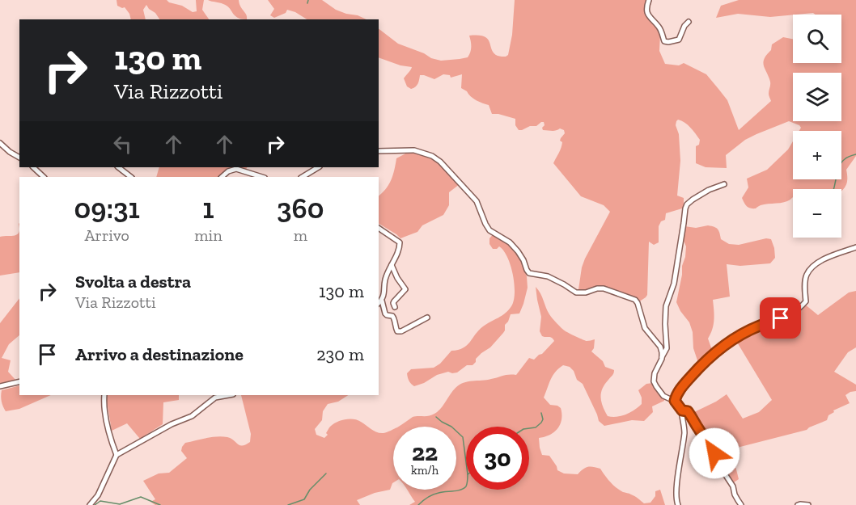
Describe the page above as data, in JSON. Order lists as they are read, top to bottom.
{
  "page": {
    "map_buttons": ["+", "−"],
    "turn": ["130 m", "Via Rizzotti"],
    "eta": [
      "09:31",
      "Arrivo",
      "1",
      "min",
      "360",
      "m"
    ],
    "list": [
      {
        "name": "Svolta a destra",
        "note": "Via Rizzotti",
        "value": "130 m"
      },
      {
        "name": "Arrivo a destinazione",
        "value": "230 m"
      }
    ],
    "speed": "22 km/h",
    "limit": "30"
  }
}
